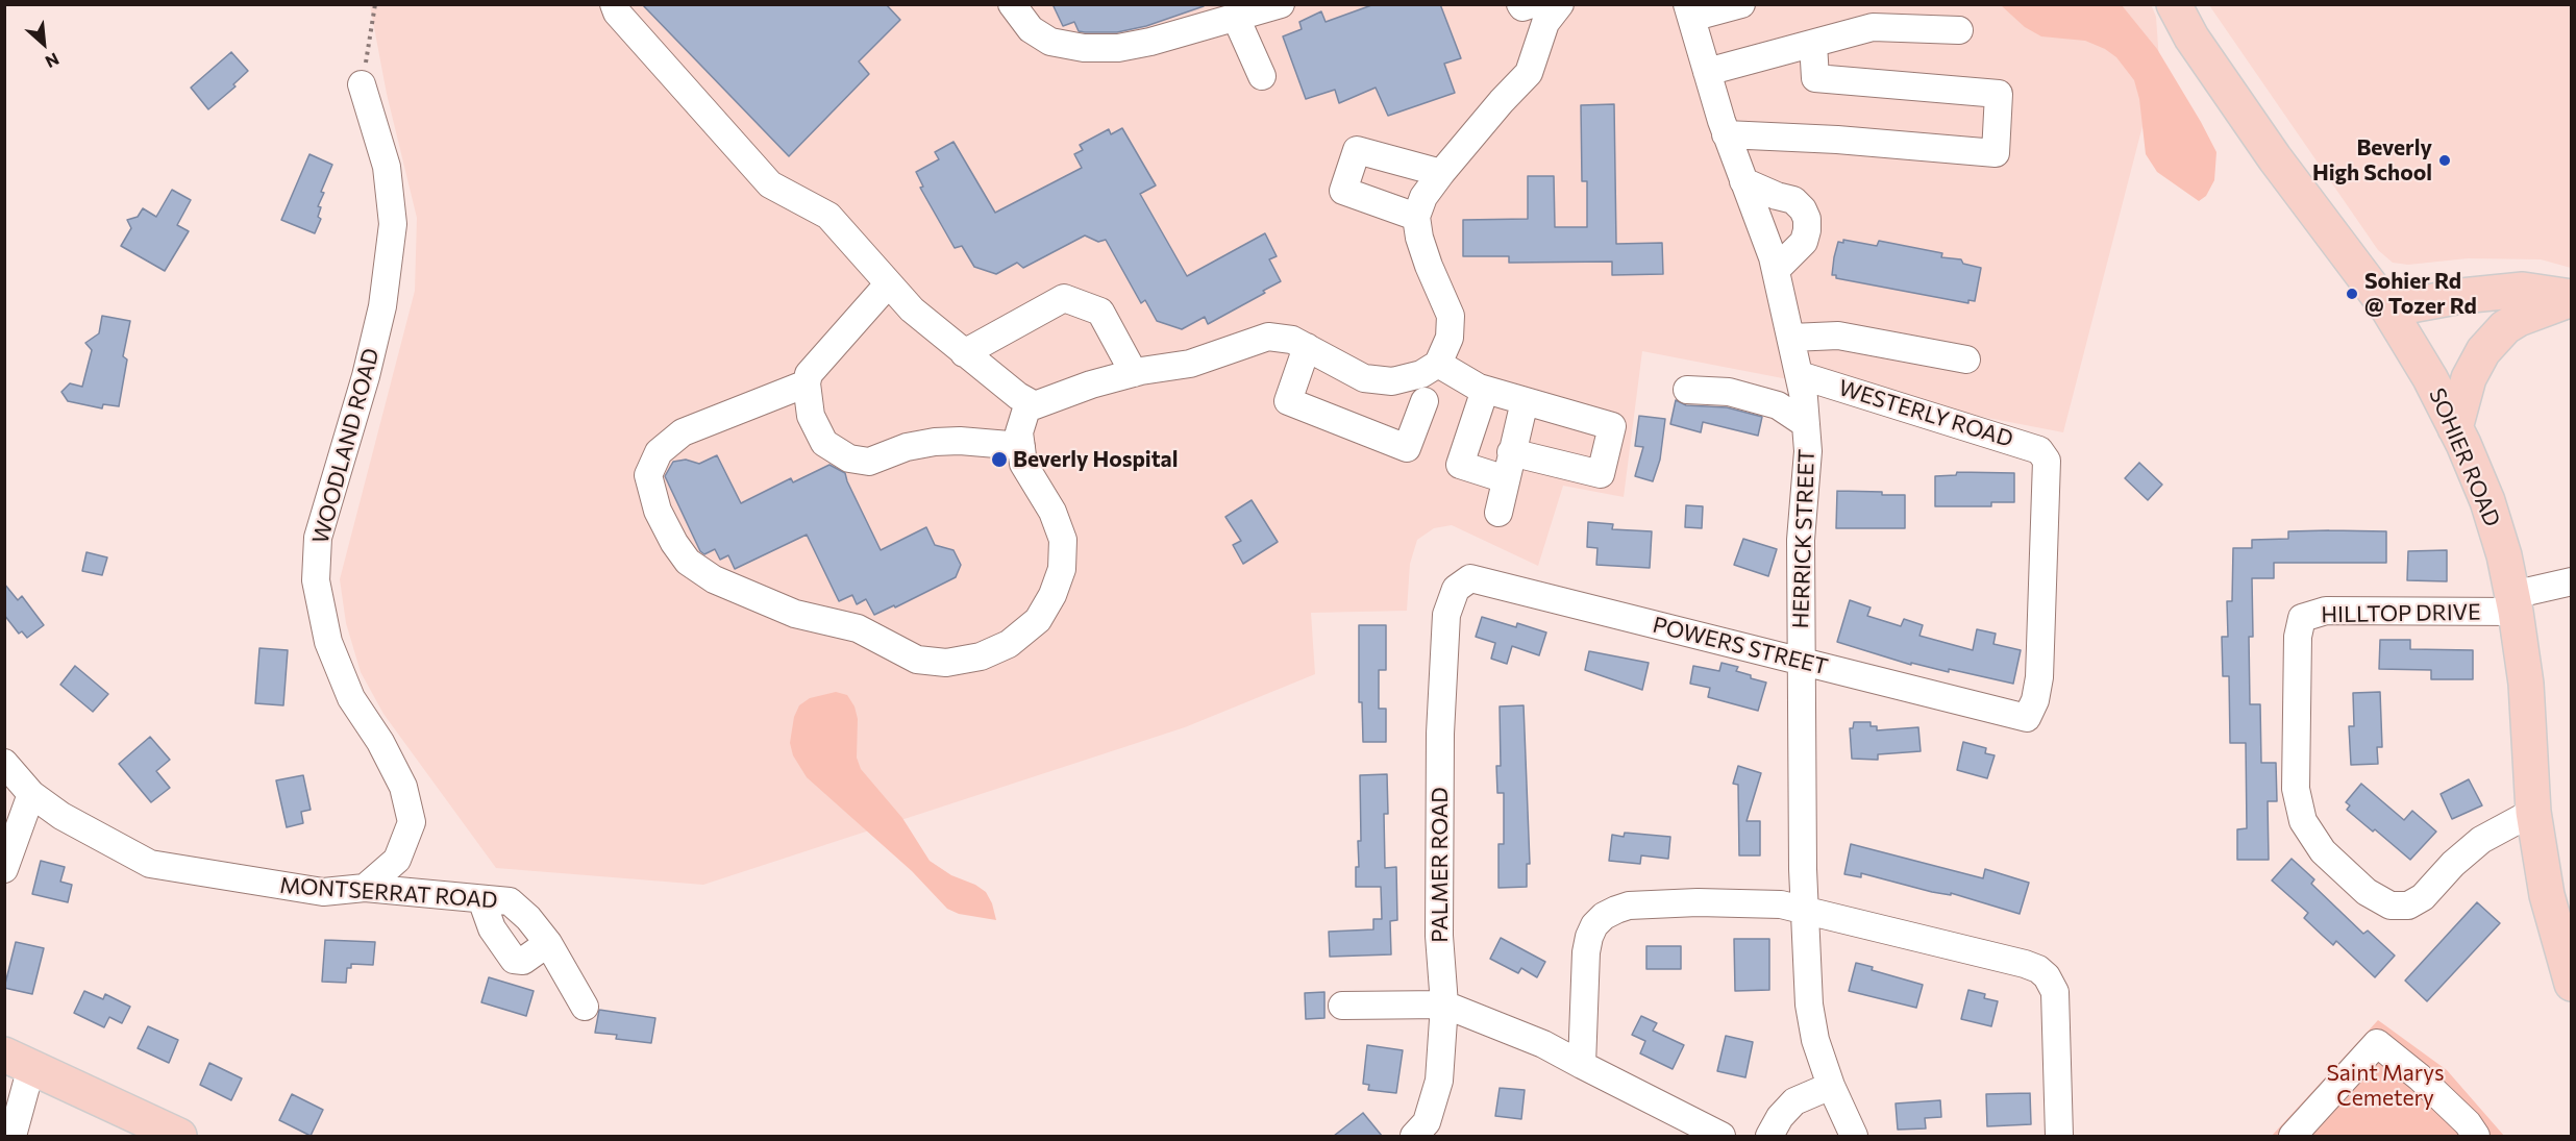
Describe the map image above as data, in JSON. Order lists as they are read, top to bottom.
{
  "streets": {
    "main road": ["SOHIER ROAD"],
    "street": [
      "WESTERLY ROAD",
      "WOODLAND ROAD",
      "HERRICK STREET",
      "HILLTOP DRIVE",
      "POWERS STREET",
      "PALMER ROAD",
      "MONTSERRAT ROAD"
    ]
  },
  "crossings": [
    ["WESTERLY ROAD", "HERRICK STREET"],
    ["WESTERLY ROAD", "POWERS STREET"],
    ["WOODLAND ROAD", "MONTSERRAT ROAD"],
    ["SOHIER ROAD", "HILLTOP DRIVE"],
    ["HERRICK STREET", "POWERS STREET"],
    ["POWERS STREET", "PALMER ROAD"]
  ],
  "parks": ["Saint Marys Cemetery"],
  "places": ["Beverly High School", "Sohier Rd @ Tozer Rd", "Beverly Hospital"],
  "north": "bottom right"
}
